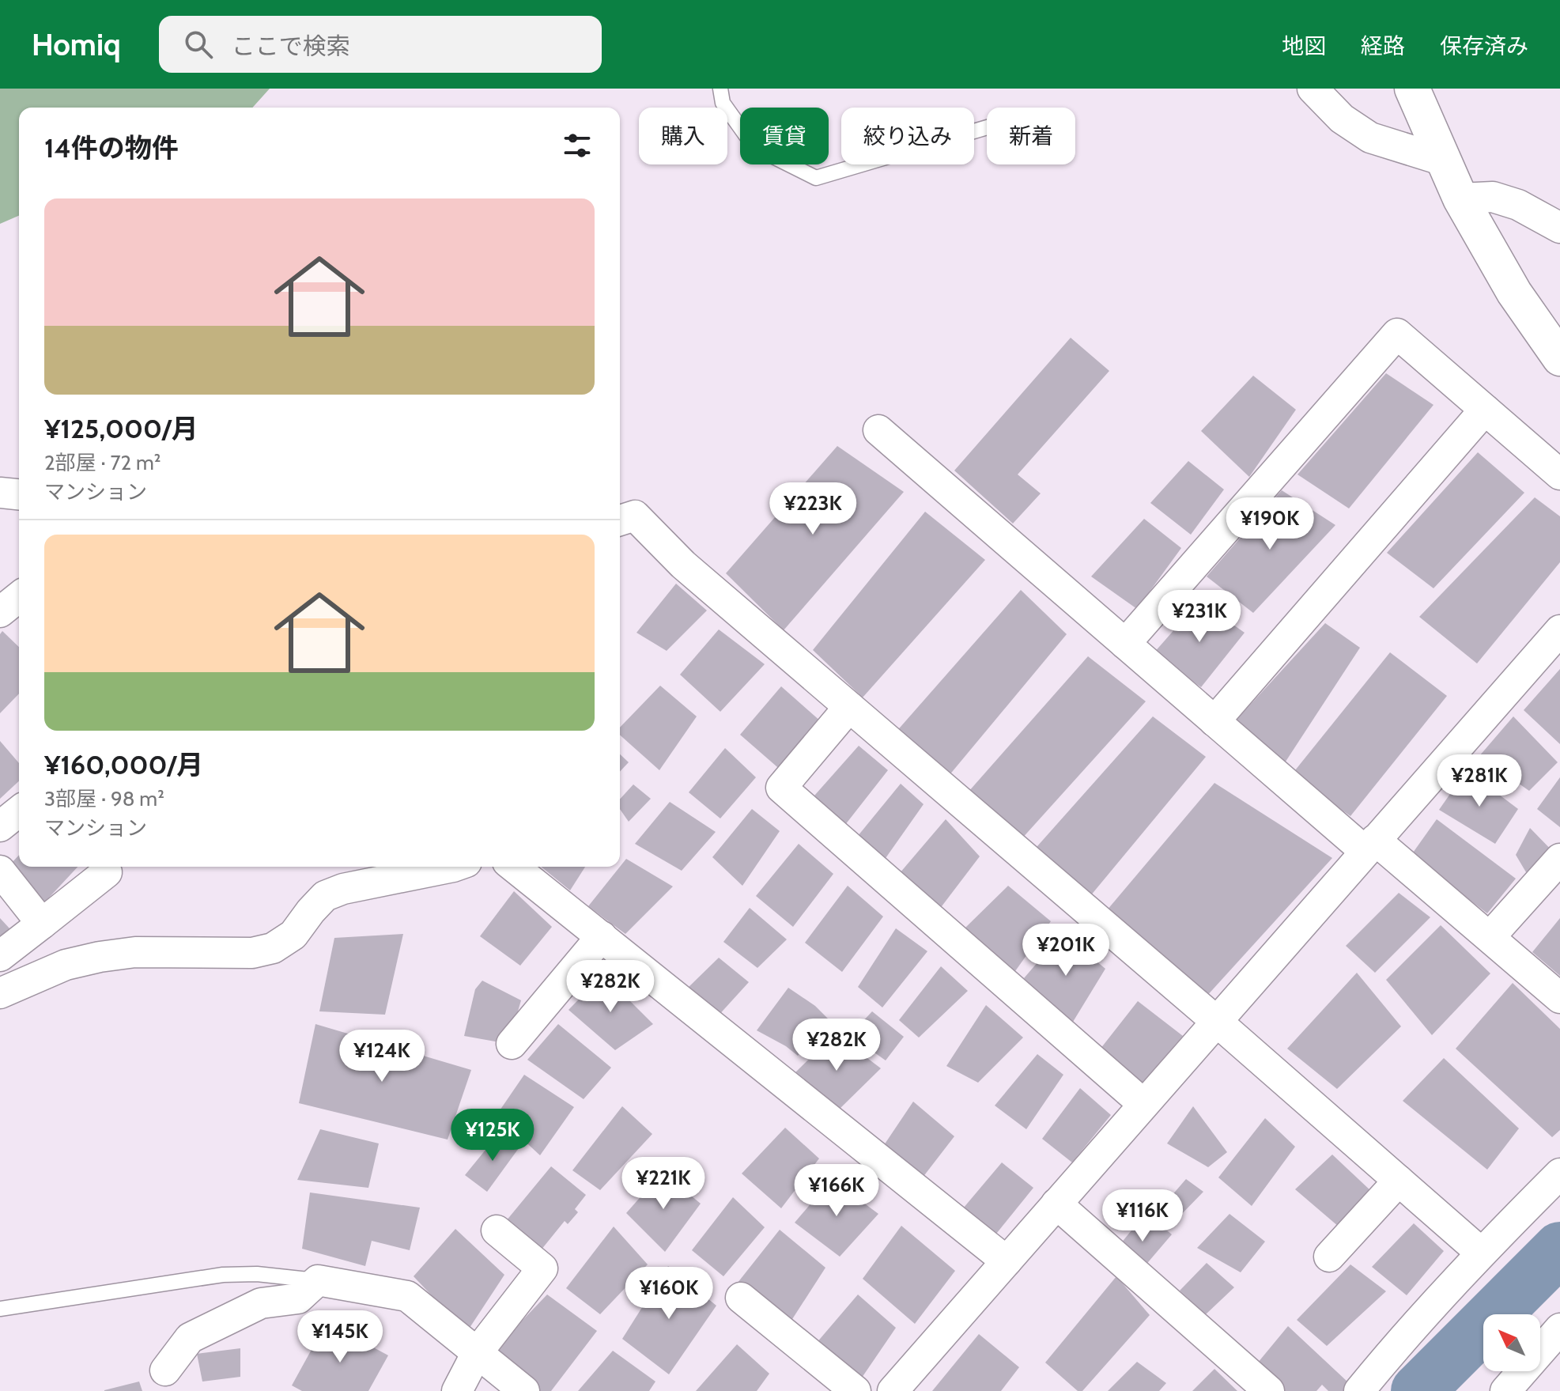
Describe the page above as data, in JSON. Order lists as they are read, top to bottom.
{
  "north": "top left",
  "page": {
    "header": "Homiq",
    "search": "ここで検索",
    "nav": ["地図", "経路", "保存済み"],
    "chip": [
      "購入",
      "賃貸",
      "絞り込み",
      "新着"
    ],
    "heading": "14件の物件",
    "list": [
      {
        "name": "¥125,000/月",
        "note": "2部屋 · 72 m² · マンション"
      },
      {
        "name": "¥160,000/月",
        "note": "3部屋 · 98 m² · マンション"
      }
    ],
    "price": [
      "¥223K",
      "¥190K",
      "¥231K",
      "¥281K",
      "¥201K",
      "¥282K",
      "¥282K",
      "¥124K",
      "¥125K",
      "¥221K",
      "¥166K",
      "¥116K",
      "¥160K",
      "¥145K"
    ]
  }
}
